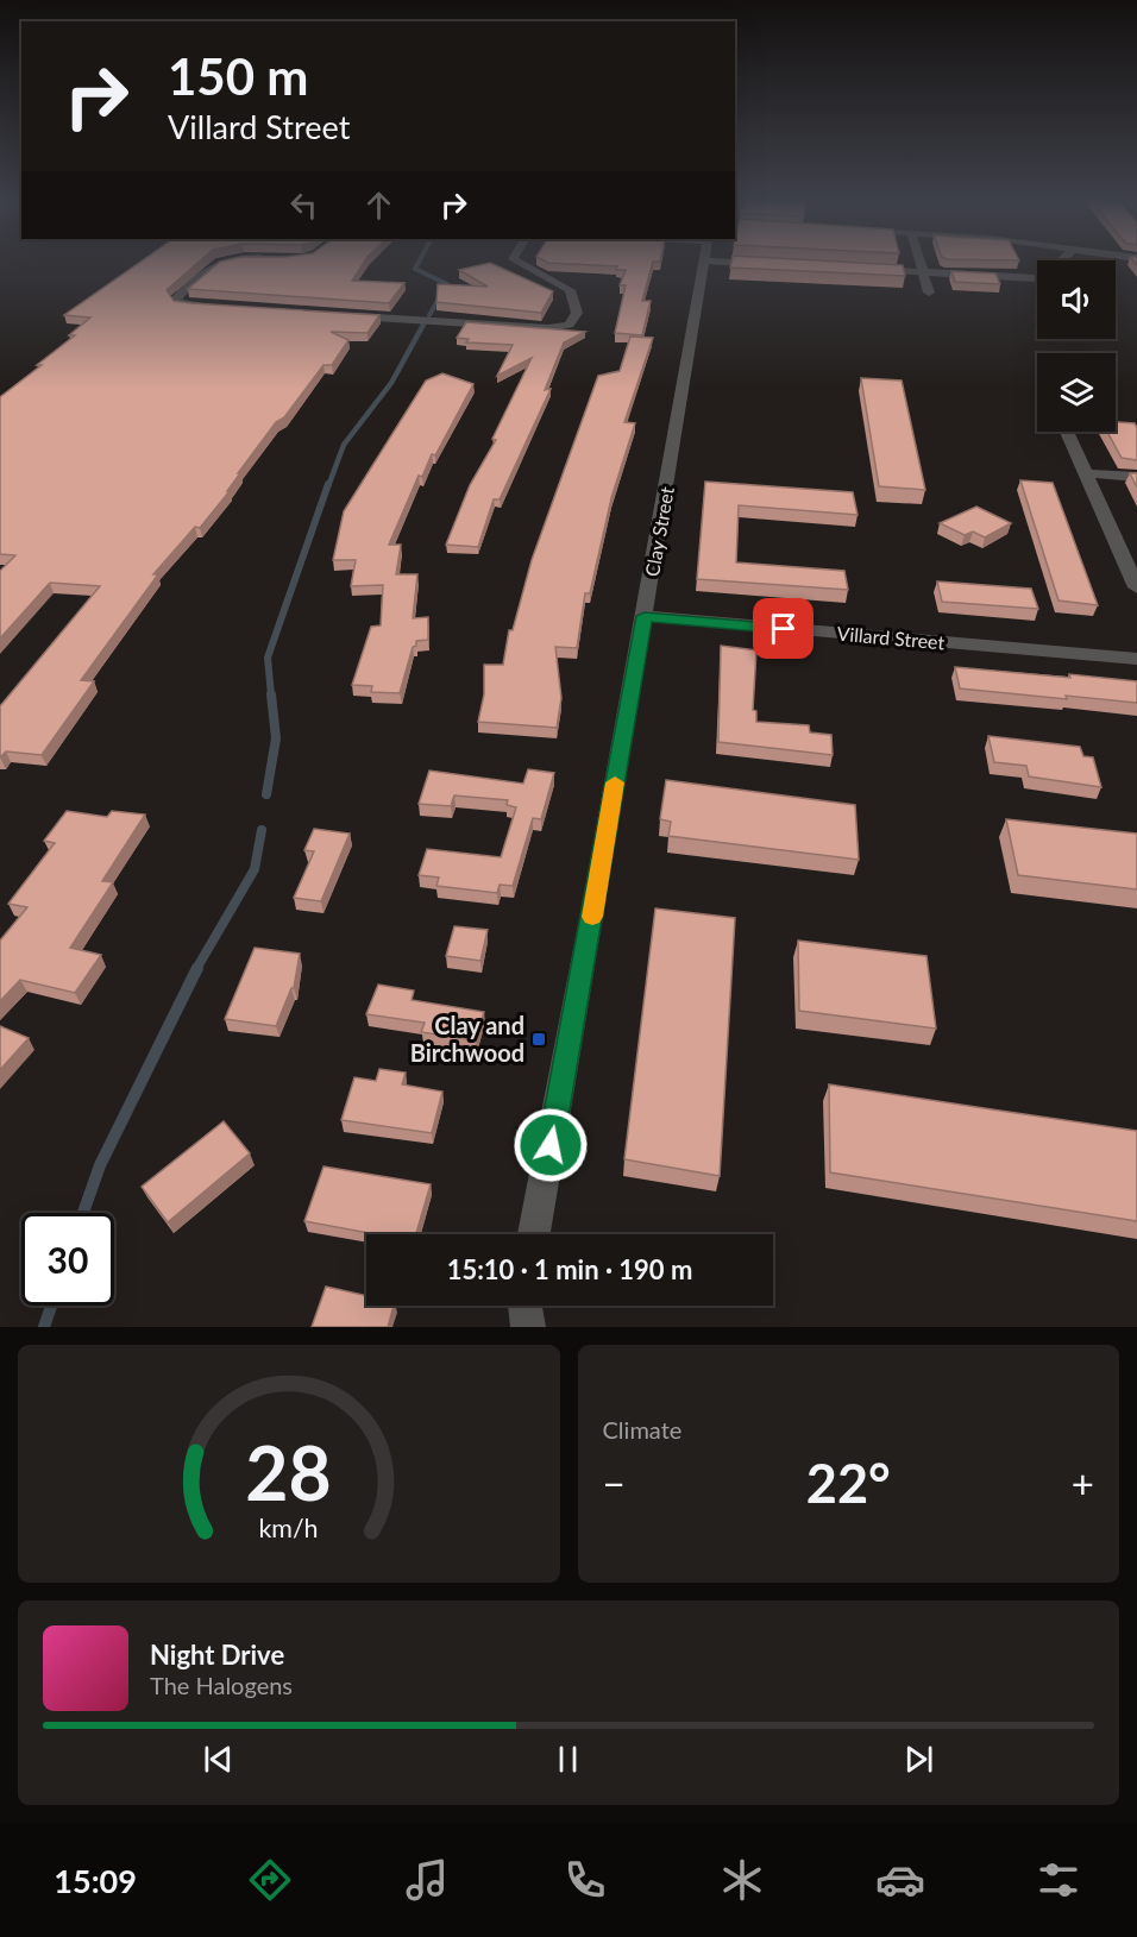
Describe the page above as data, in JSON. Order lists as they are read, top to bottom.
{
  "streets": {
    "street": ["Clay Street", "Villard Street"]
  },
  "crossings": [
    ["Clay Street", "Villard Street"]
  ],
  "places": {
    "transit": ["Clay and Birchwood"]
  },
  "page": {
    "turn": ["150 m", "Villard Street"],
    "limit": "30",
    "trip": "15:10 · 1 min · 190 m",
    "tile": "Climate",
    "heat": ["−", "22°", "+"],
    "song": ["Night Drive", "The Halogens"],
    "tabs": "15:09",
    "gauge": ["28", "km/h"]
  }
}
